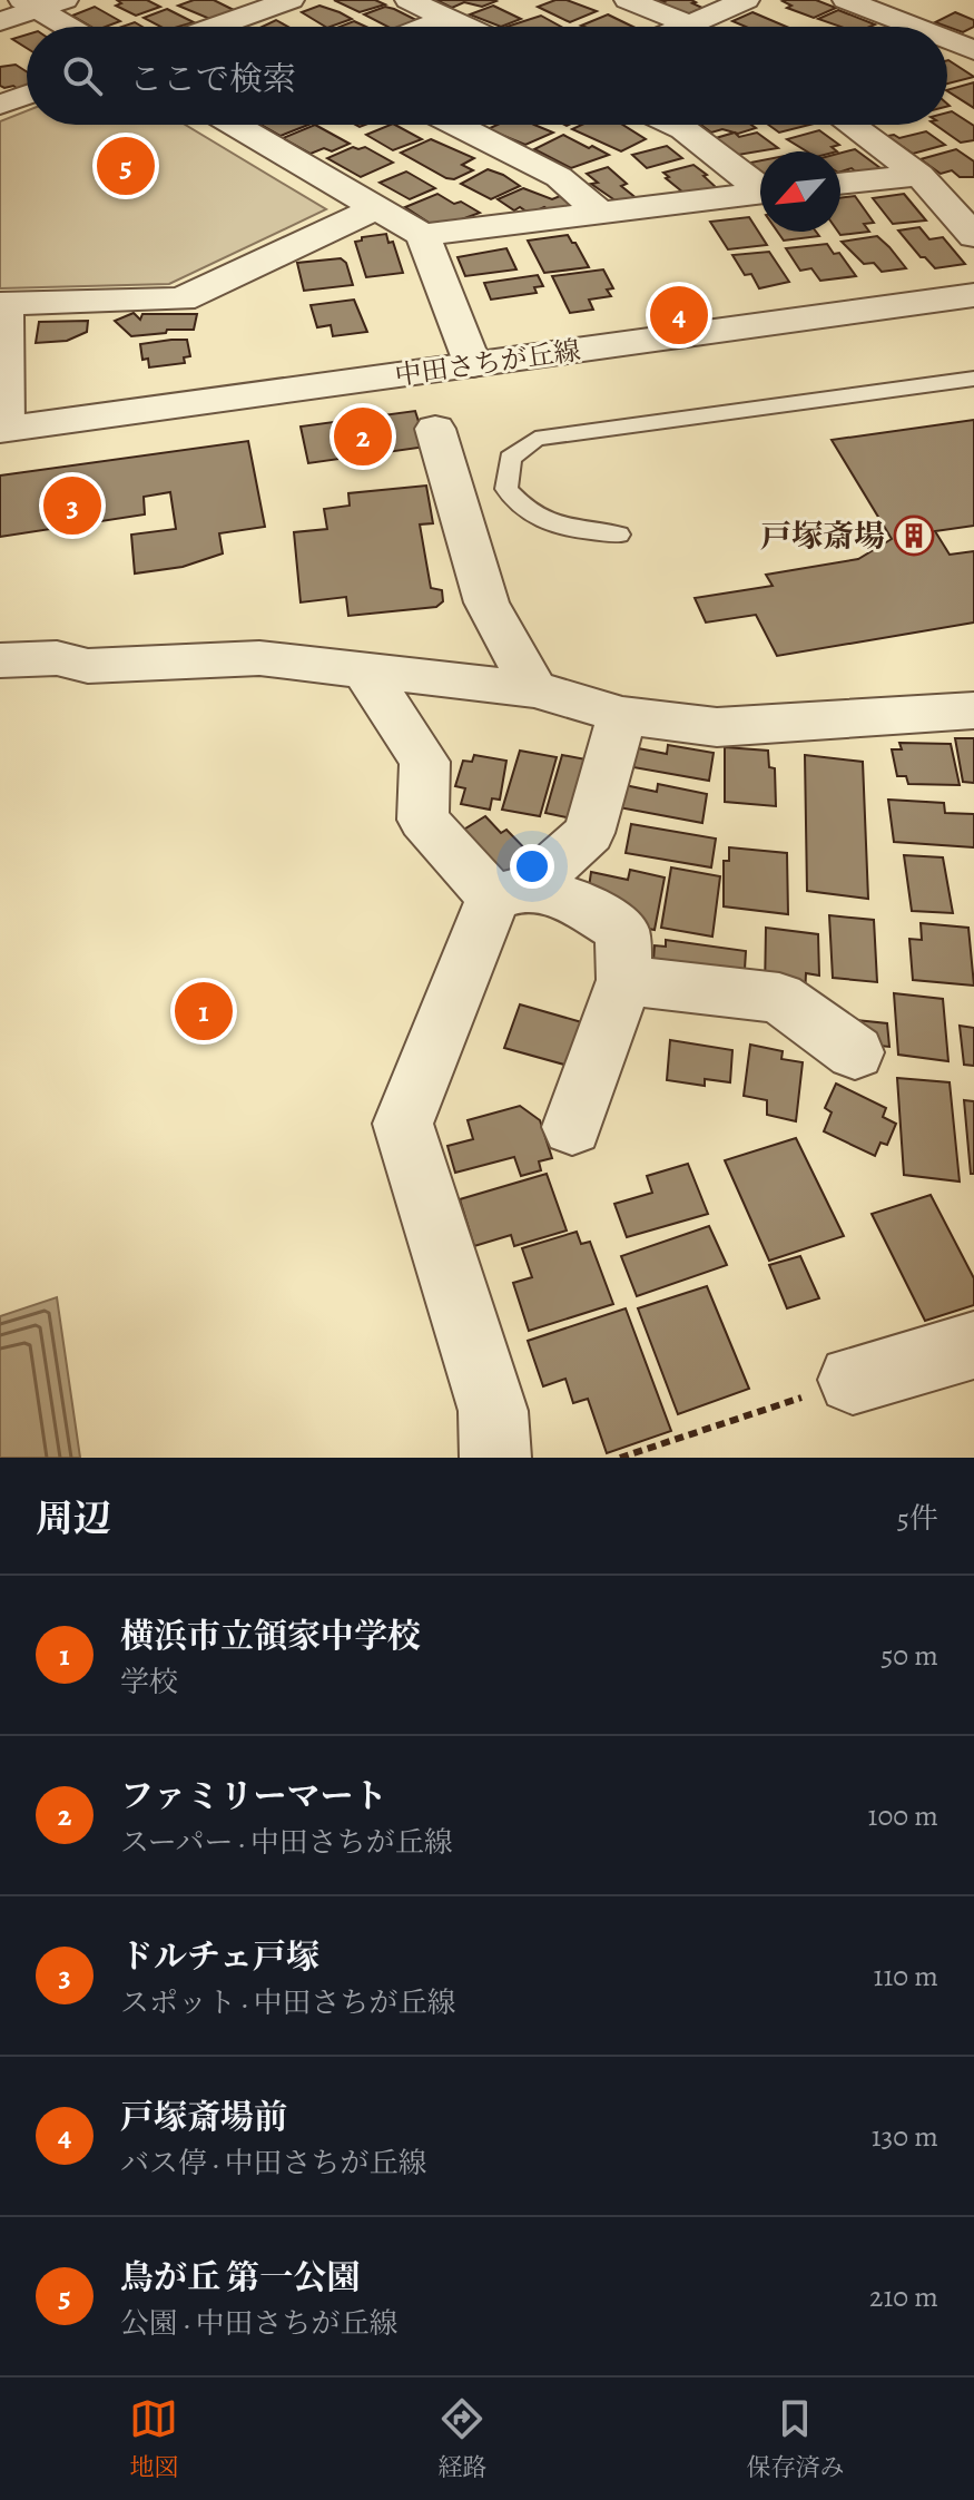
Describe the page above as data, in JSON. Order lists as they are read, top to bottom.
{
  "streets": {
    "street": ["中田さちが丘線"]
  },
  "places": {
    "building": ["戸塚斎場"]
  },
  "north": "bottom left",
  "page": {
    "search": "ここで検索",
    "pins": [
      "5",
      "4",
      "2",
      "3",
      "1"
    ],
    "heading": ["周辺", "5件"],
    "list": [
      {
        "mark": "1",
        "name": "横浜市立領家中学校",
        "note": "学校",
        "value": "50 m"
      },
      {
        "mark": "2",
        "name": "ファミリーマート",
        "note": "スーパー · 中田さちが丘線",
        "value": "100 m"
      },
      {
        "mark": "3",
        "name": "ドルチェ戸塚",
        "note": "スポット · 中田さちが丘線",
        "value": "110 m"
      },
      {
        "mark": "4",
        "name": "戸塚斎場前",
        "note": "バス停 · 中田さちが丘線",
        "value": "130 m"
      },
      {
        "mark": "5",
        "name": "鳥が丘 第一公園",
        "note": "公園 · 中田さちが丘線",
        "value": "210 m"
      }
    ],
    "nav": ["地図", "経路", "保存済み"]
  }
}
